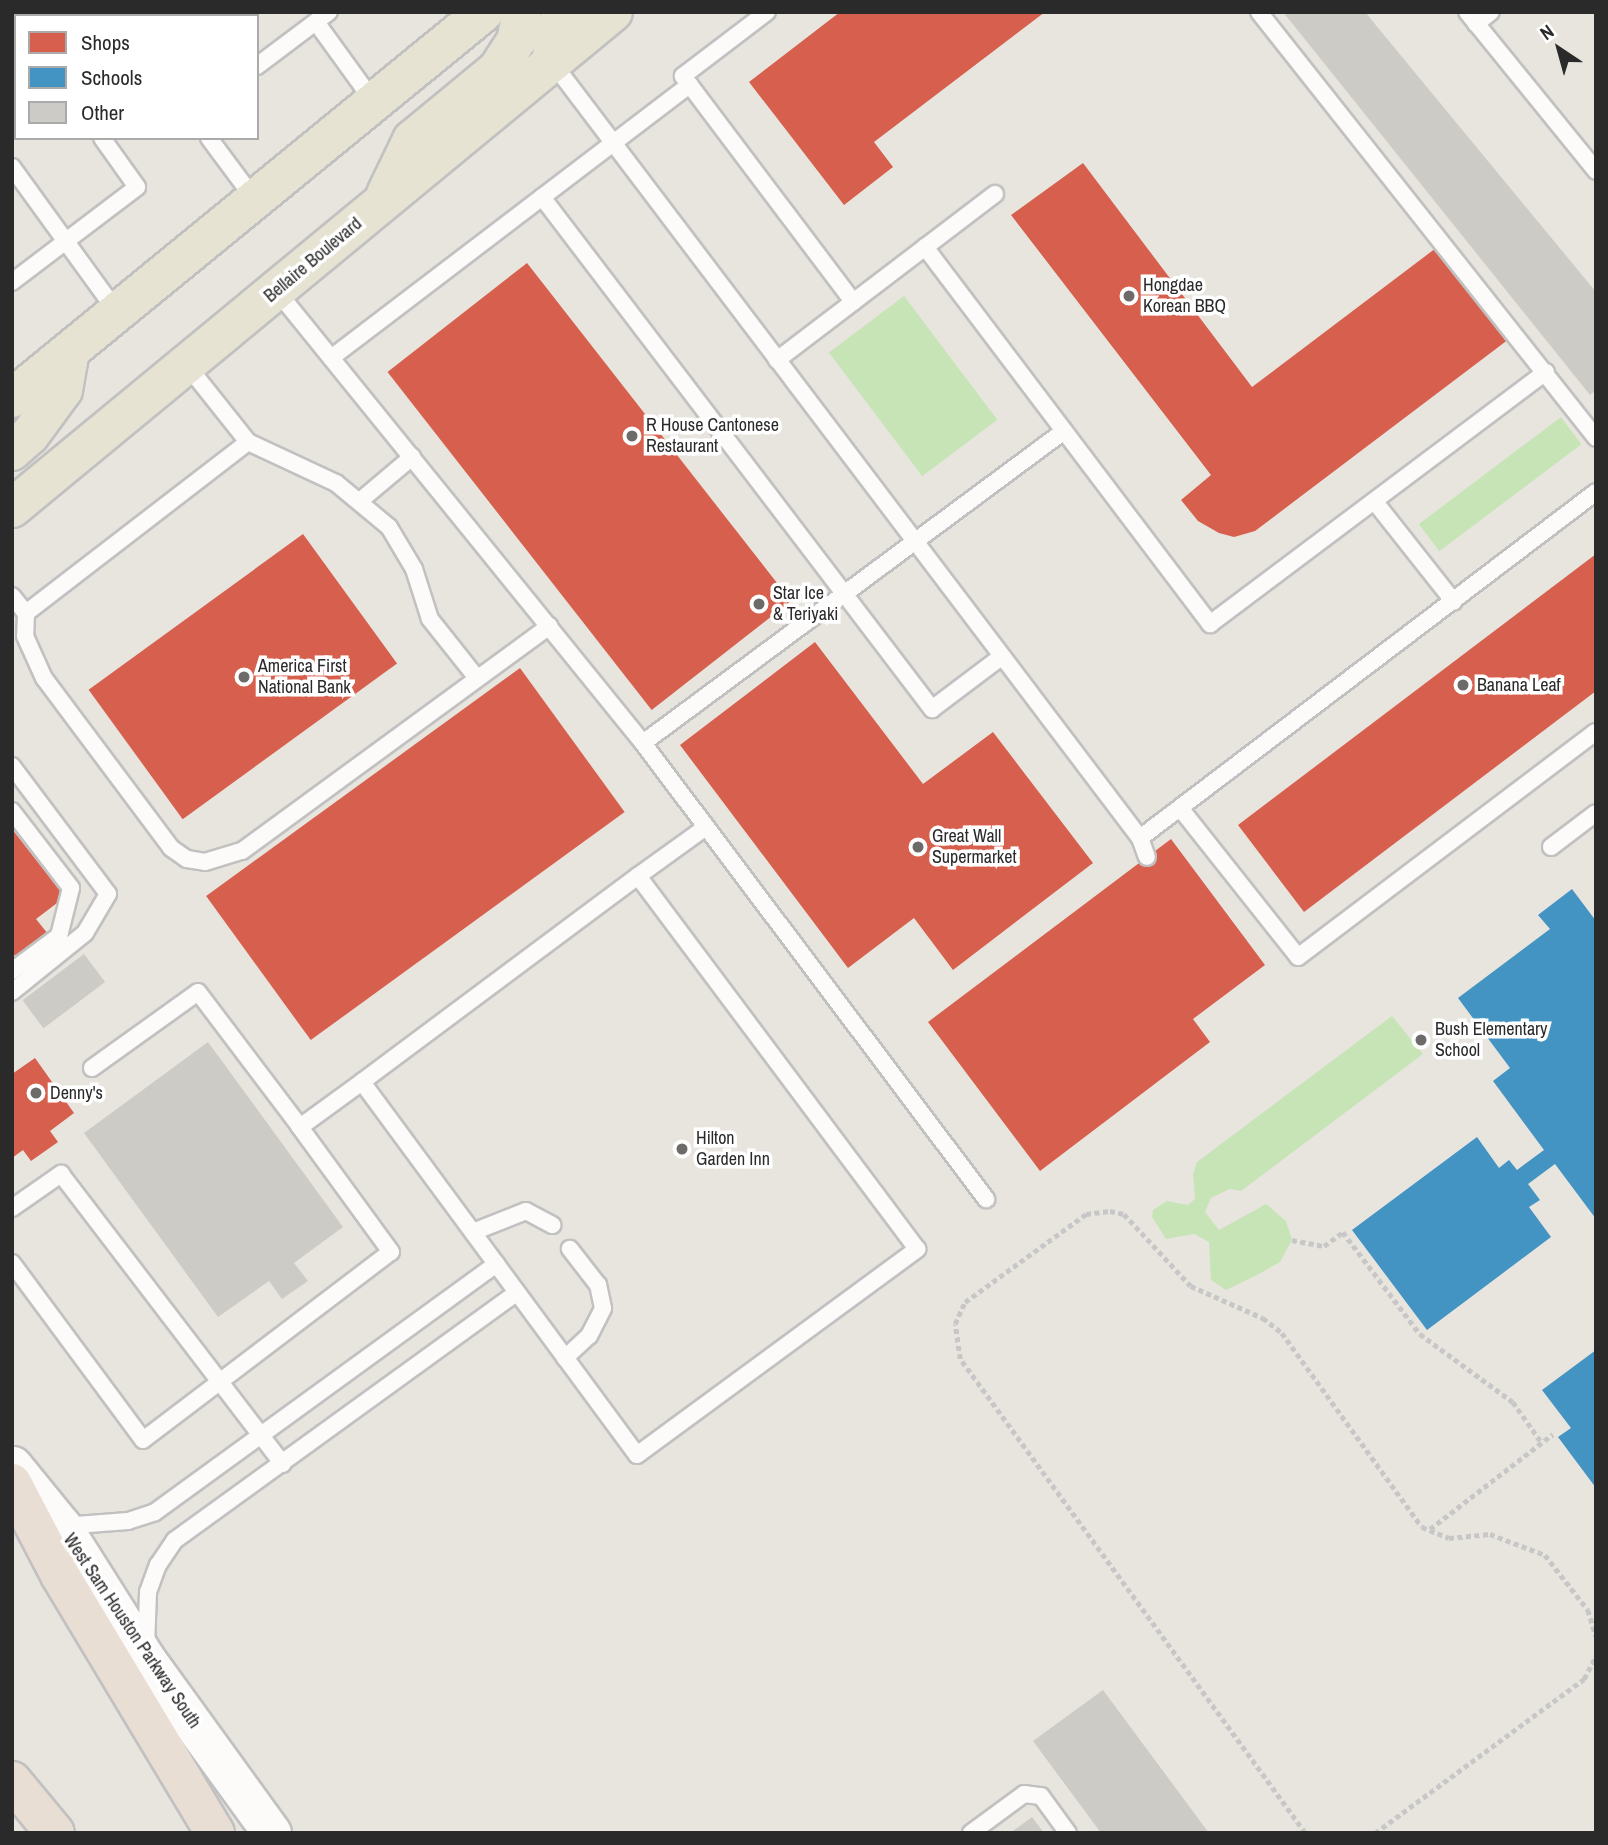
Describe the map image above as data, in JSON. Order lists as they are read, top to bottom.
{
  "streets": {
    "main road": ["Bellaire Boulevard", "West Sam Houston Parkway South"]
  },
  "places": [
    "Hongdae Korean BBQ",
    "R House Cantonese Restaurant",
    "Star Ice & Teriyaki",
    "America First National Bank",
    "Banana Leaf",
    "Great Wall Supermarket",
    "Bush Elementary School",
    "Denny's",
    "Hilton Garden Inn"
  ],
  "legend": ["Shops", "Schools", "Other"],
  "north": "top left"
}
